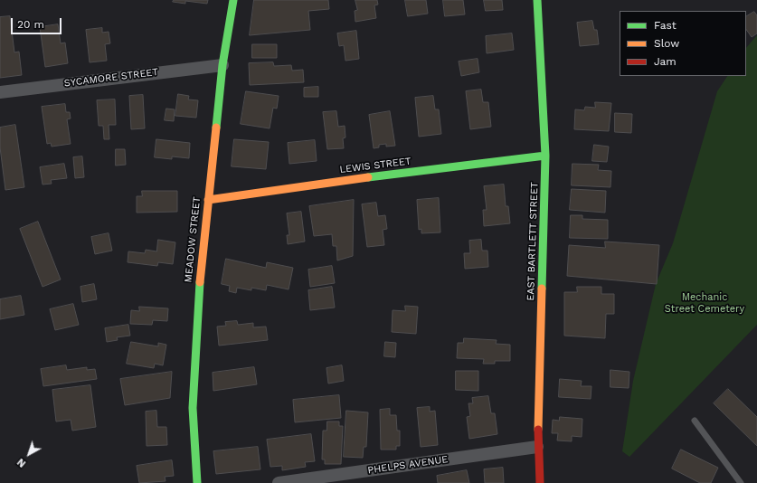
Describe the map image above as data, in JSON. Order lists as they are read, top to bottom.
{
  "streets": {
    "street": [
      "SYCAMORE STREET",
      "LEWIS STREET",
      "MEADOW STREET",
      "EAST BARTLETT STREET",
      "PHELPS AVENUE"
    ]
  },
  "crossings": [
    ["SYCAMORE STREET", "MEADOW STREET"],
    ["LEWIS STREET", "MEADOW STREET"],
    ["LEWIS STREET", "EAST BARTLETT STREET"],
    ["EAST BARTLETT STREET", "PHELPS AVENUE"]
  ],
  "parks": ["Mechanic Street Cemetery"],
  "legend": ["Fast", "Slow", "Jam"],
  "scale_bar": "20 m",
  "north": "bottom left"
}
